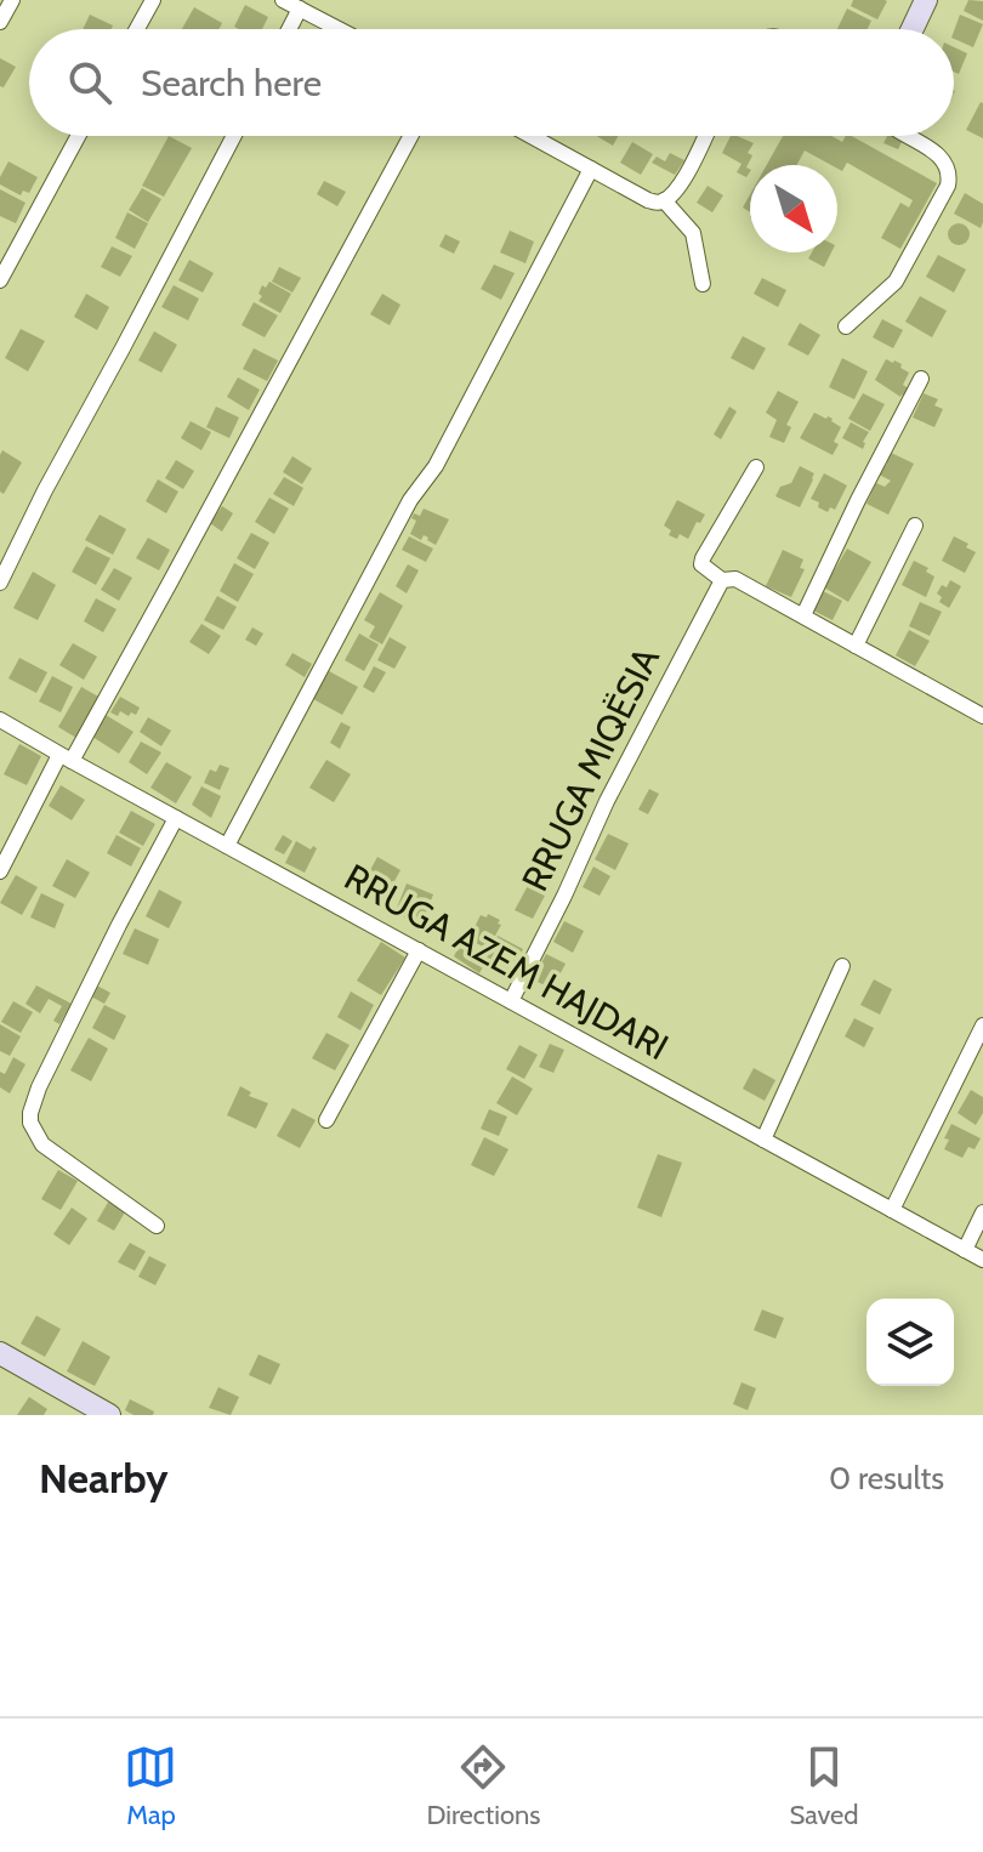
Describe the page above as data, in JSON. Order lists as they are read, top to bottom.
{
  "streets": {
    "street": ["RRUGA MIQËSIA", "RRUGA AZEM HAJDARI"]
  },
  "crossings": [
    ["RRUGA MIQËSIA", "RRUGA AZEM HAJDARI"]
  ],
  "north": "bottom right",
  "page": {
    "search": "Search here",
    "heading": ["Nearby", "0 results"],
    "nav": ["Map", "Directions", "Saved"]
  }
}
